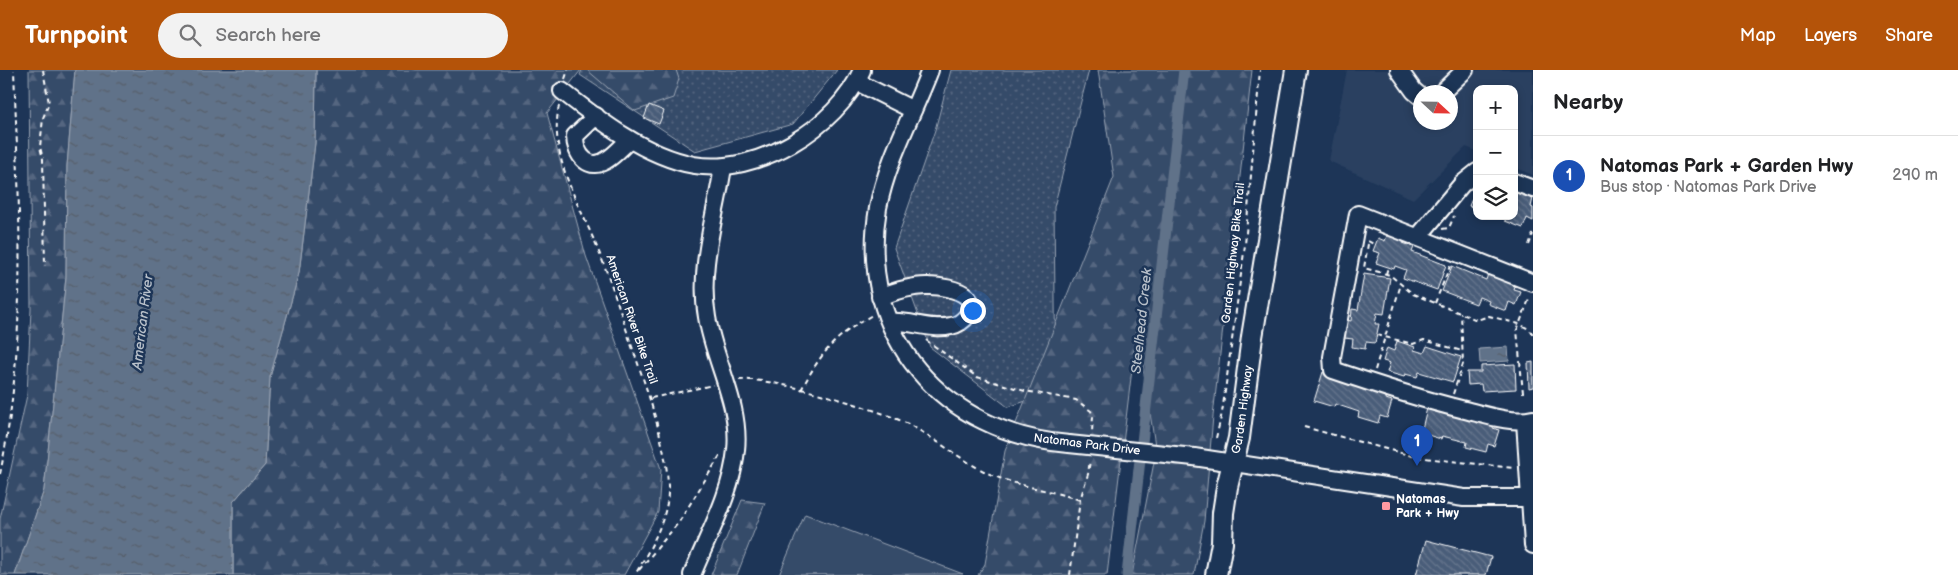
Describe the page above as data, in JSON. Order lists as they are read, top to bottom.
{
  "streets": {
    "main road": ["Garden Highway"],
    "street": ["Natomas Park Drive"],
    "path": ["Garden Highway Bike Trail", "American River Bike Trail"]
  },
  "crossings": [
    ["Garden Highway", "Natomas Park Drive"]
  ],
  "water": ["Steelhead Creek", "American River"],
  "places": {
    "transit": ["Natomas Park + Hwy"]
  },
  "north": "right",
  "page": {
    "header": "Turnpoint",
    "search": "Search here",
    "nav": ["Map", "Layers", "Share"],
    "heading": "Nearby",
    "map_buttons": ["+", "−"],
    "list": [
      {
        "mark": "1",
        "name": "Natomas Park + Garden Hwy",
        "note": "Bus stop · Natomas Park Drive",
        "value": "290 m"
      }
    ],
    "pins": "1"
  }
}
